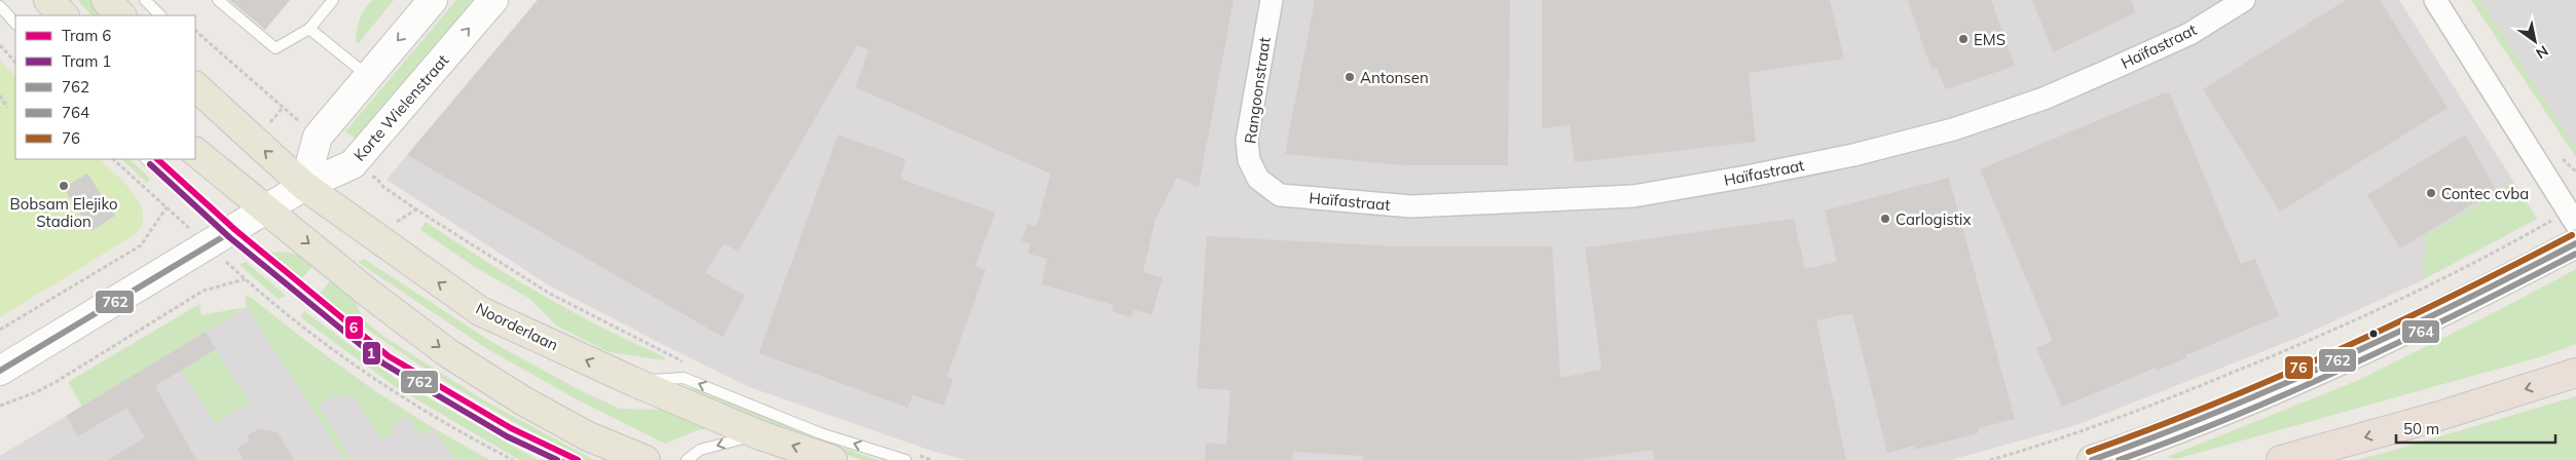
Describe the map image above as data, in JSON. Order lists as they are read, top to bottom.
{
  "streets": {
    "main road": ["Noorderlaan"],
    "street": ["Haïfastraat", "Rangoonstraat", "Korte Wielenstraat"]
  },
  "crossings": [
    ["Haïfastraat", "Rangoonstraat"],
    ["Korte Wielenstraat", "Noorderlaan"]
  ],
  "places": [
    "EMS",
    "Antonsen",
    "Bobsam Elejiko Stadion",
    "Contec cvba",
    "Carlogistix"
  ],
  "lines": [
    "tram line 6",
    "tram line 1",
    "transit line 762",
    "transit line 76",
    "transit line 764"
  ],
  "legend": [
    "Tram 6",
    "Tram 1",
    "762",
    "764",
    "76"
  ],
  "scale_bar": "50 m",
  "north": "bottom right"
}
